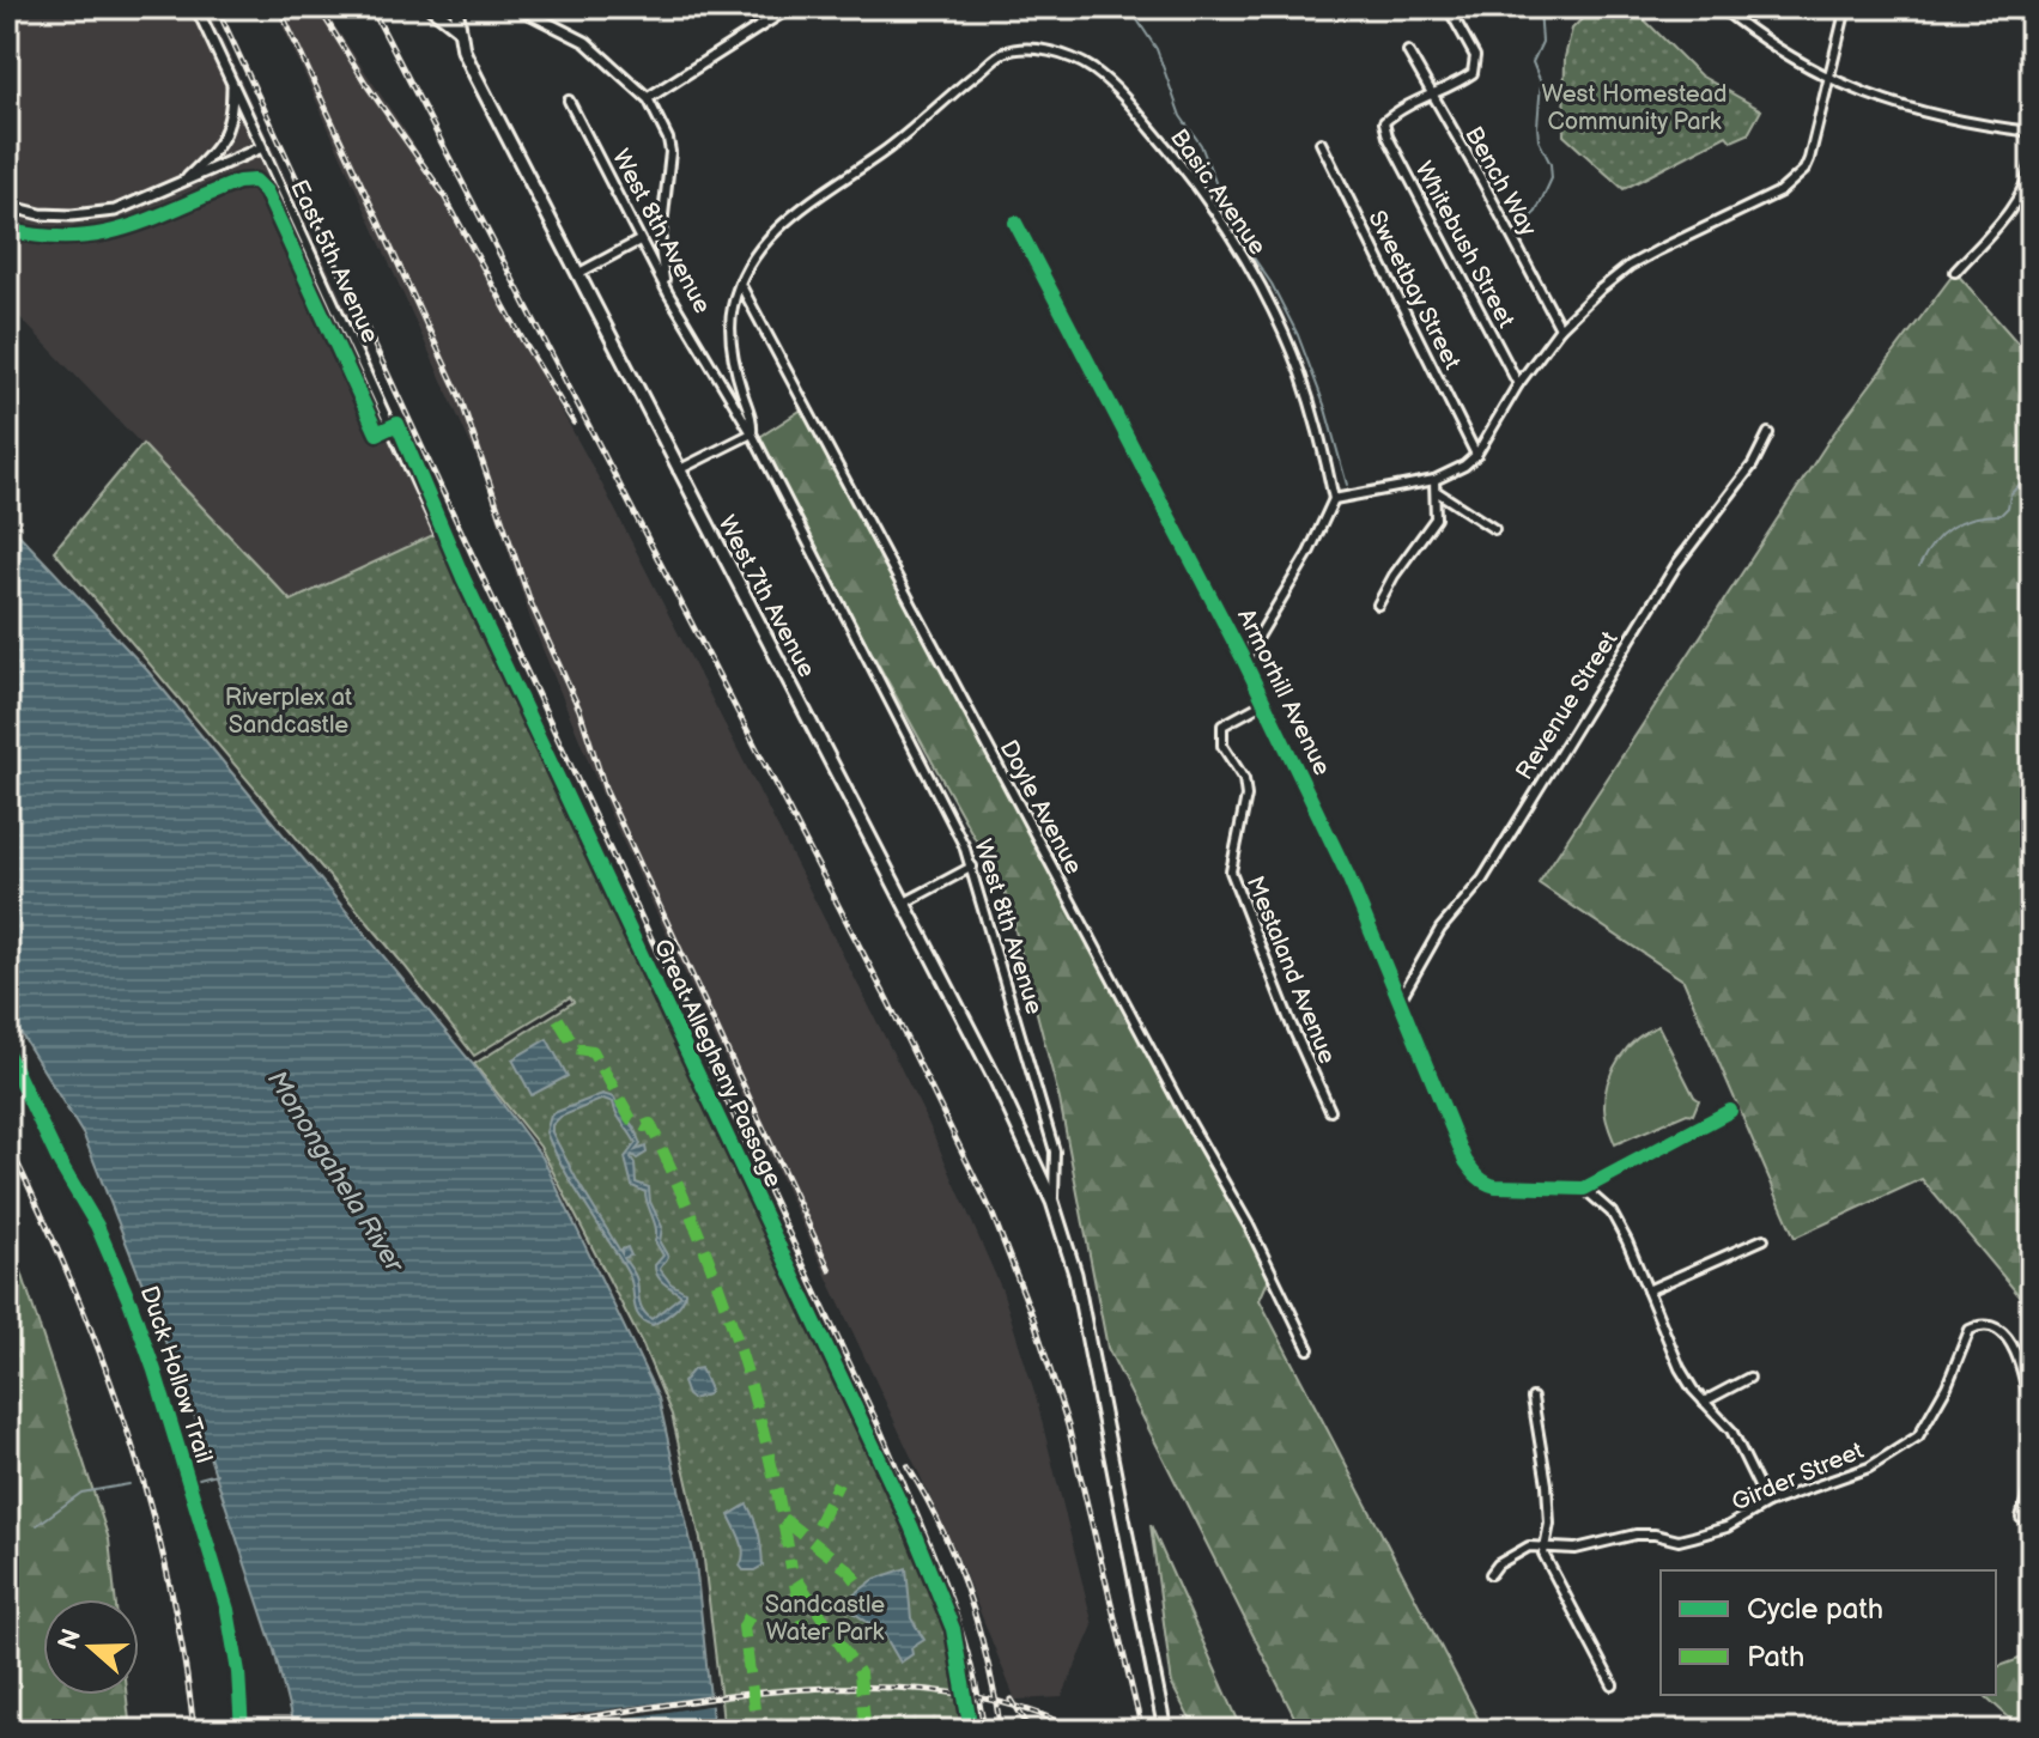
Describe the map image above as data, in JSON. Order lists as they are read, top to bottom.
{
  "streets": {
    "main road": ["West 8th Avenue", "West 7th Avenue"],
    "street": [
      "Bench Way",
      "Basic Avenue",
      "Whitebush Street",
      "East 5th Avenue",
      "Sweetbay Street",
      "Armorhill Avenue",
      "Revenue Street",
      "Doyle Avenue",
      "Mestaland Avenue",
      "Girder Street"
    ],
    "cycle path": ["Great Allegheny Passage", "Duck Hollow Trail"]
  },
  "crossings": [
    ["Bench Way", "Whitebush Street"],
    ["Basic Avenue", "West 8th Avenue"],
    ["Basic Avenue", "Doyle Avenue"],
    ["West 8th Avenue", "West 7th Avenue"],
    ["Armorhill Avenue", "Revenue Street"],
    ["Armorhill Avenue", "Mestaland Avenue"]
  ],
  "water": ["Monongahela River"],
  "parks": ["West Homestead Community Park", "Riverplex at Sandcastle", "Sandcastle Water Park"],
  "legend": ["Cycle path", "Path"],
  "north": "left"
}
